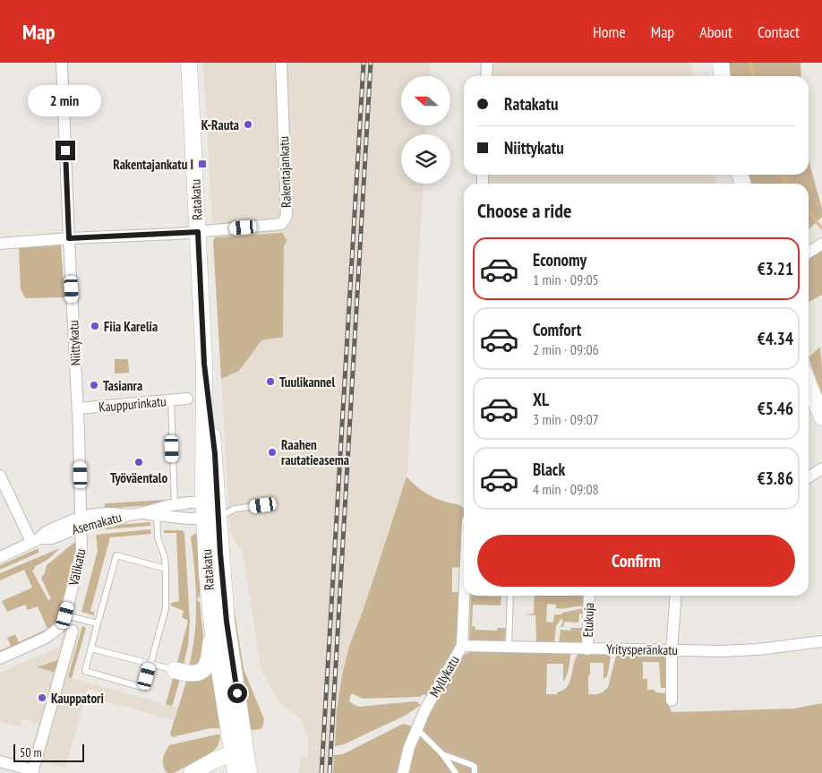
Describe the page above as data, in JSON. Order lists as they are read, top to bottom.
{
  "streets": {
    "main road": ["Ratakatu"],
    "street": [
      "Rakentajankatu",
      "Niittykatu",
      "Kauppurinkatu",
      "Asemakatu",
      "Välikatu",
      "Etukuja",
      "Yritysperänkatu",
      "Myllykatu"
    ]
  },
  "crossings": [
    ["Rakentajankatu", "Ratakatu"],
    ["Rakentajankatu", "Niittykatu"],
    ["Ratakatu", "Asemakatu"],
    ["Niittykatu", "Kauppurinkatu"],
    ["Niittykatu", "Asemakatu"],
    ["Niittykatu", "Välikatu"],
    ["Asemakatu", "Välikatu"],
    ["Etukuja", "Yritysperänkatu"],
    ["Yritysperänkatu", "Myllykatu"]
  ],
  "places": {
    "other": [
      "K-Rauta",
      "Fiia Karelia",
      "Tuulikannel",
      "Tasianra",
      "Raahen rautatieasema",
      "Työväentalo",
      "Kauppatori"
    ],
    "transit": ["Rakentajankatu I"]
  },
  "scale_bar": "50 m",
  "north": "left",
  "page": {
    "header": "Map",
    "nav": [
      "Home",
      "Map",
      "About",
      "Contact"
    ],
    "banner": ["Ratakatu", "Niittykatu"],
    "bubble": "2 min",
    "heading": "Choose a ride",
    "list": [
      {
        "name": "Economy",
        "note": "1 min · 09:05",
        "value": "€3.21"
      },
      {
        "name": "Comfort",
        "note": "2 min · 09:06",
        "value": "€4.34"
      },
      {
        "name": "XL",
        "note": "3 min · 09:07",
        "value": "€5.46"
      },
      {
        "name": "Black",
        "note": "4 min · 09:08",
        "value": "€3.86"
      }
    ],
    "buttons": "Confirm",
    "scale": "50 m"
  }
}
